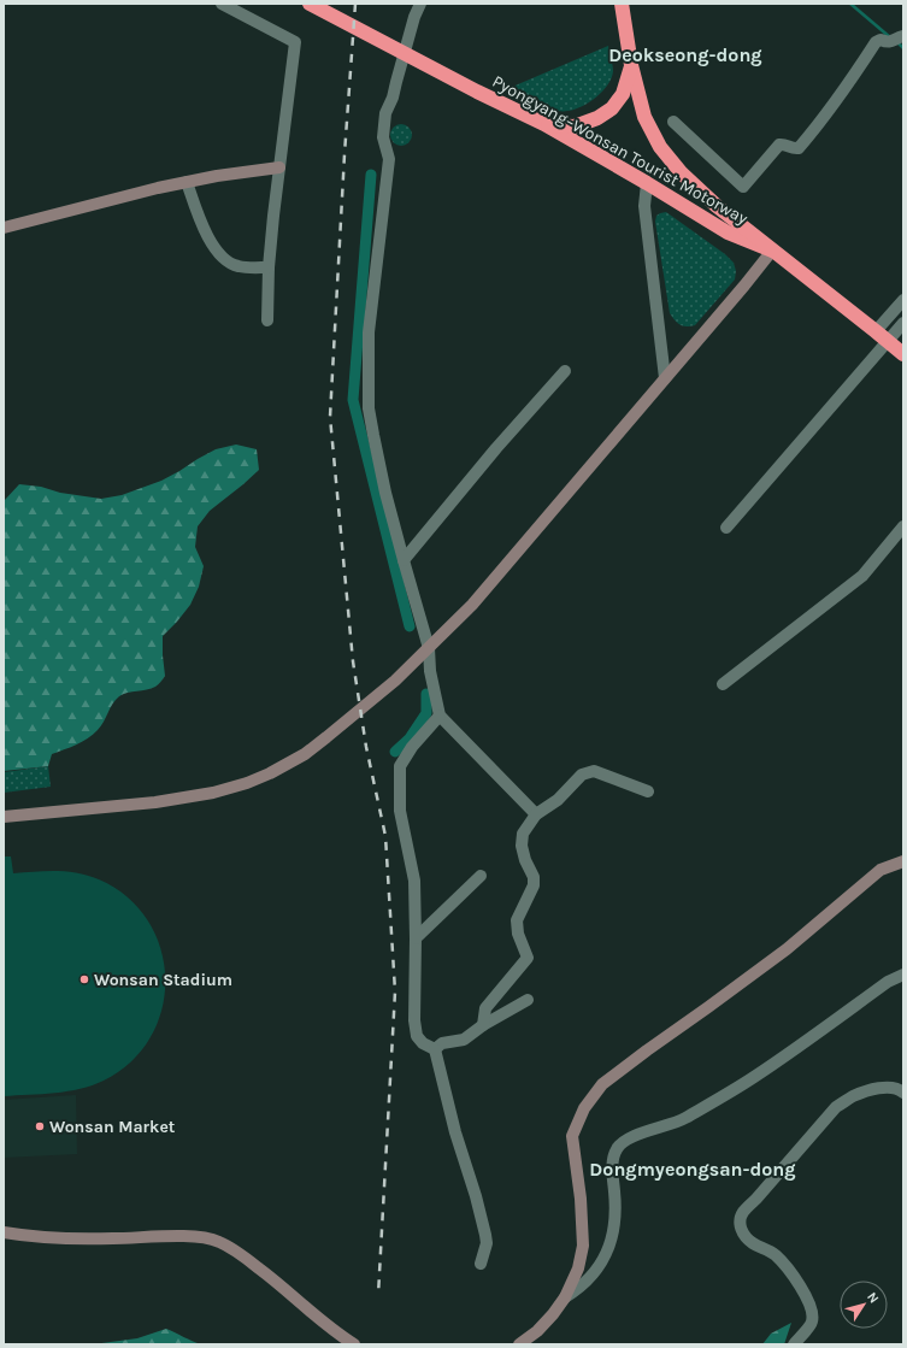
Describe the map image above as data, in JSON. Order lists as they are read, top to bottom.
{
  "streets": {
    "highway": ["Pyongyang–Wonsan Tourist Motorway"]
  },
  "districts": ["Deokseong-dong", "Dongmyeongsan-dong"],
  "places": ["Wonsan Stadium", "Wonsan Market"],
  "north": "top right"
}
